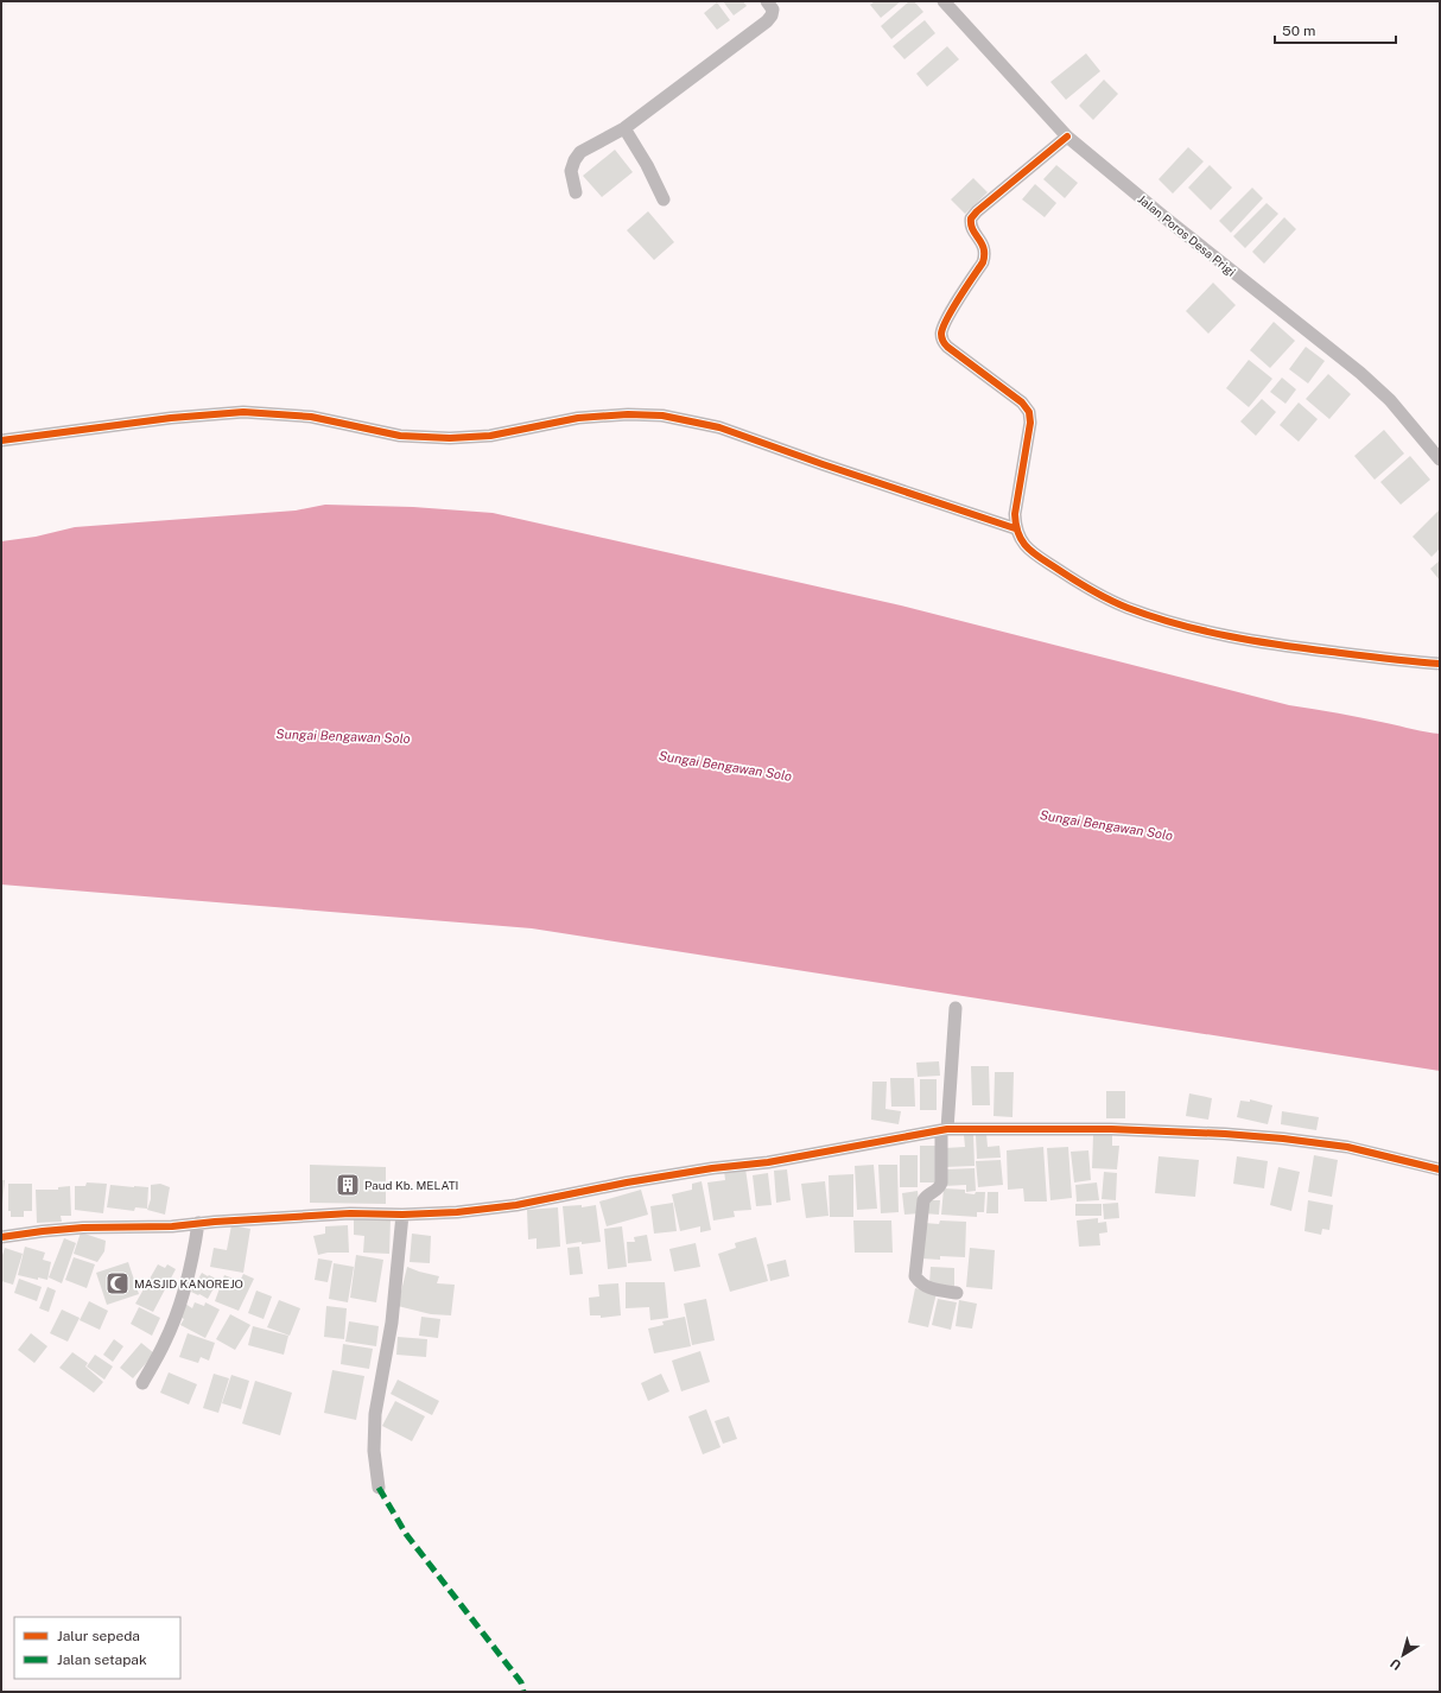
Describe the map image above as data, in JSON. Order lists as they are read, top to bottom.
{
  "streets": {
    "street": ["Jalan Poros Desa Prigi"]
  },
  "water": ["Sungai Bengawan Solo"],
  "places": {
    "building": ["Paud Kb. MELATI"],
    "mosque": ["MASJID KANOREJO"]
  },
  "legend": ["Jalur sepeda", "Jalan setapak"],
  "scale_bar": "50 m",
  "north": "bottom left"
}
